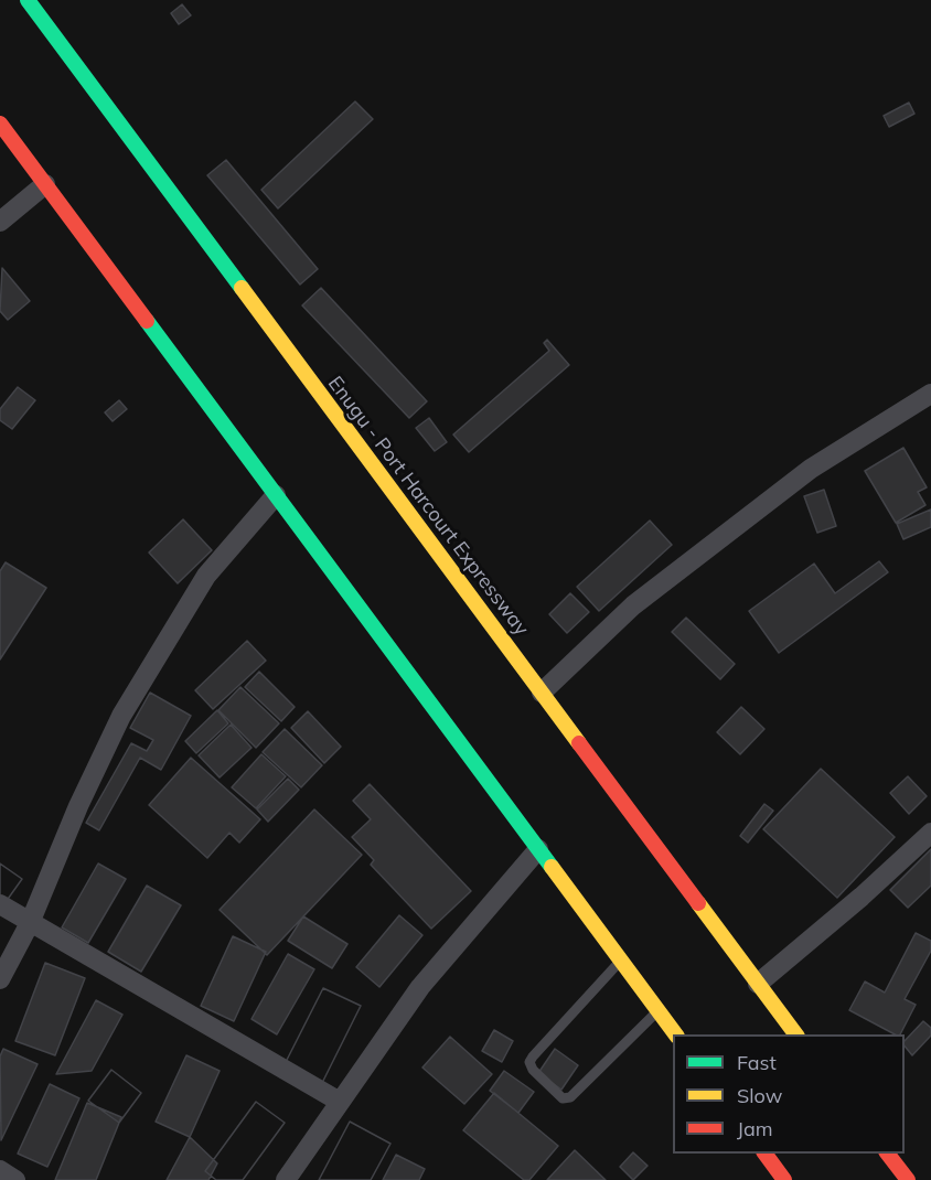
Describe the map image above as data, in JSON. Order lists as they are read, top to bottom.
{
  "streets": {
    "highway": ["Enugu - Port Harcourt Expressway"]
  },
  "legend": ["Fast", "Slow", "Jam"]
}
